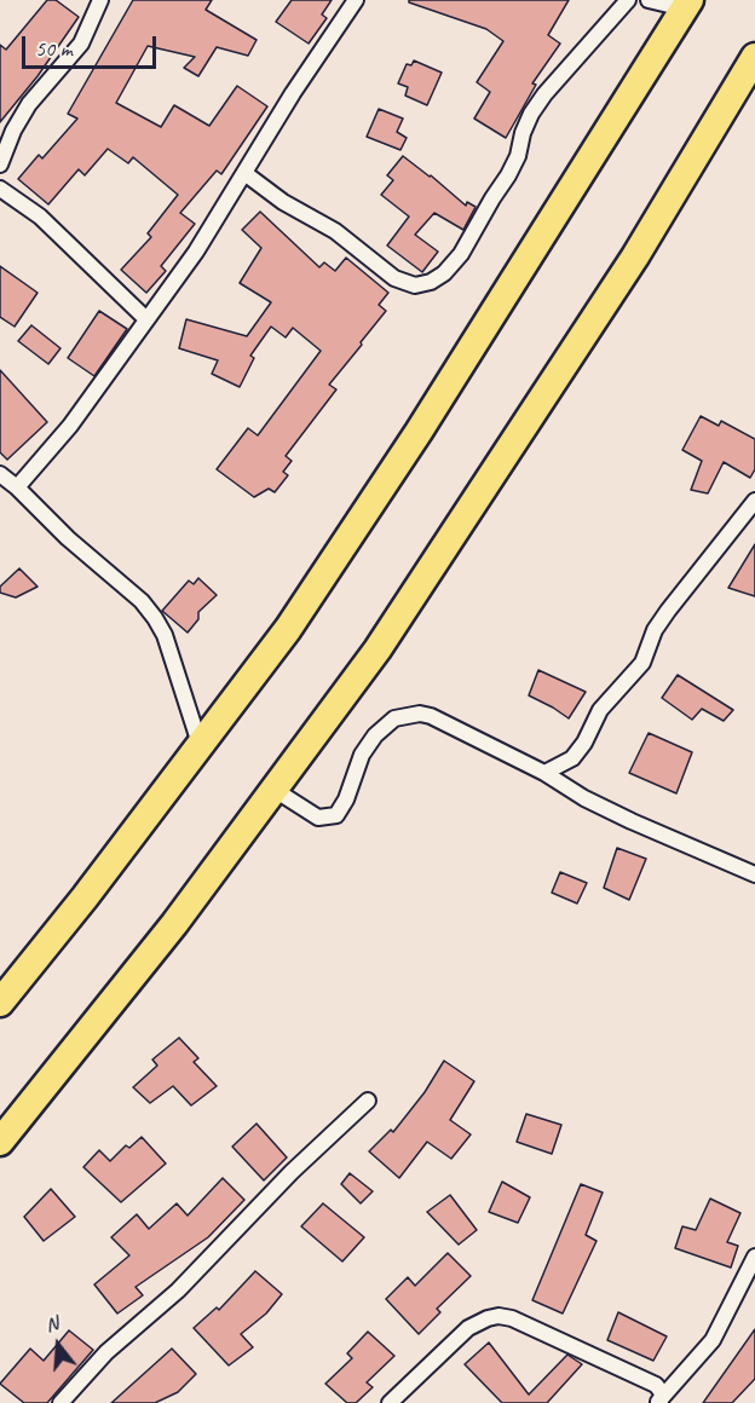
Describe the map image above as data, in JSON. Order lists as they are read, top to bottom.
{
  "scale_bar": "50 m",
  "north": "top"
}
